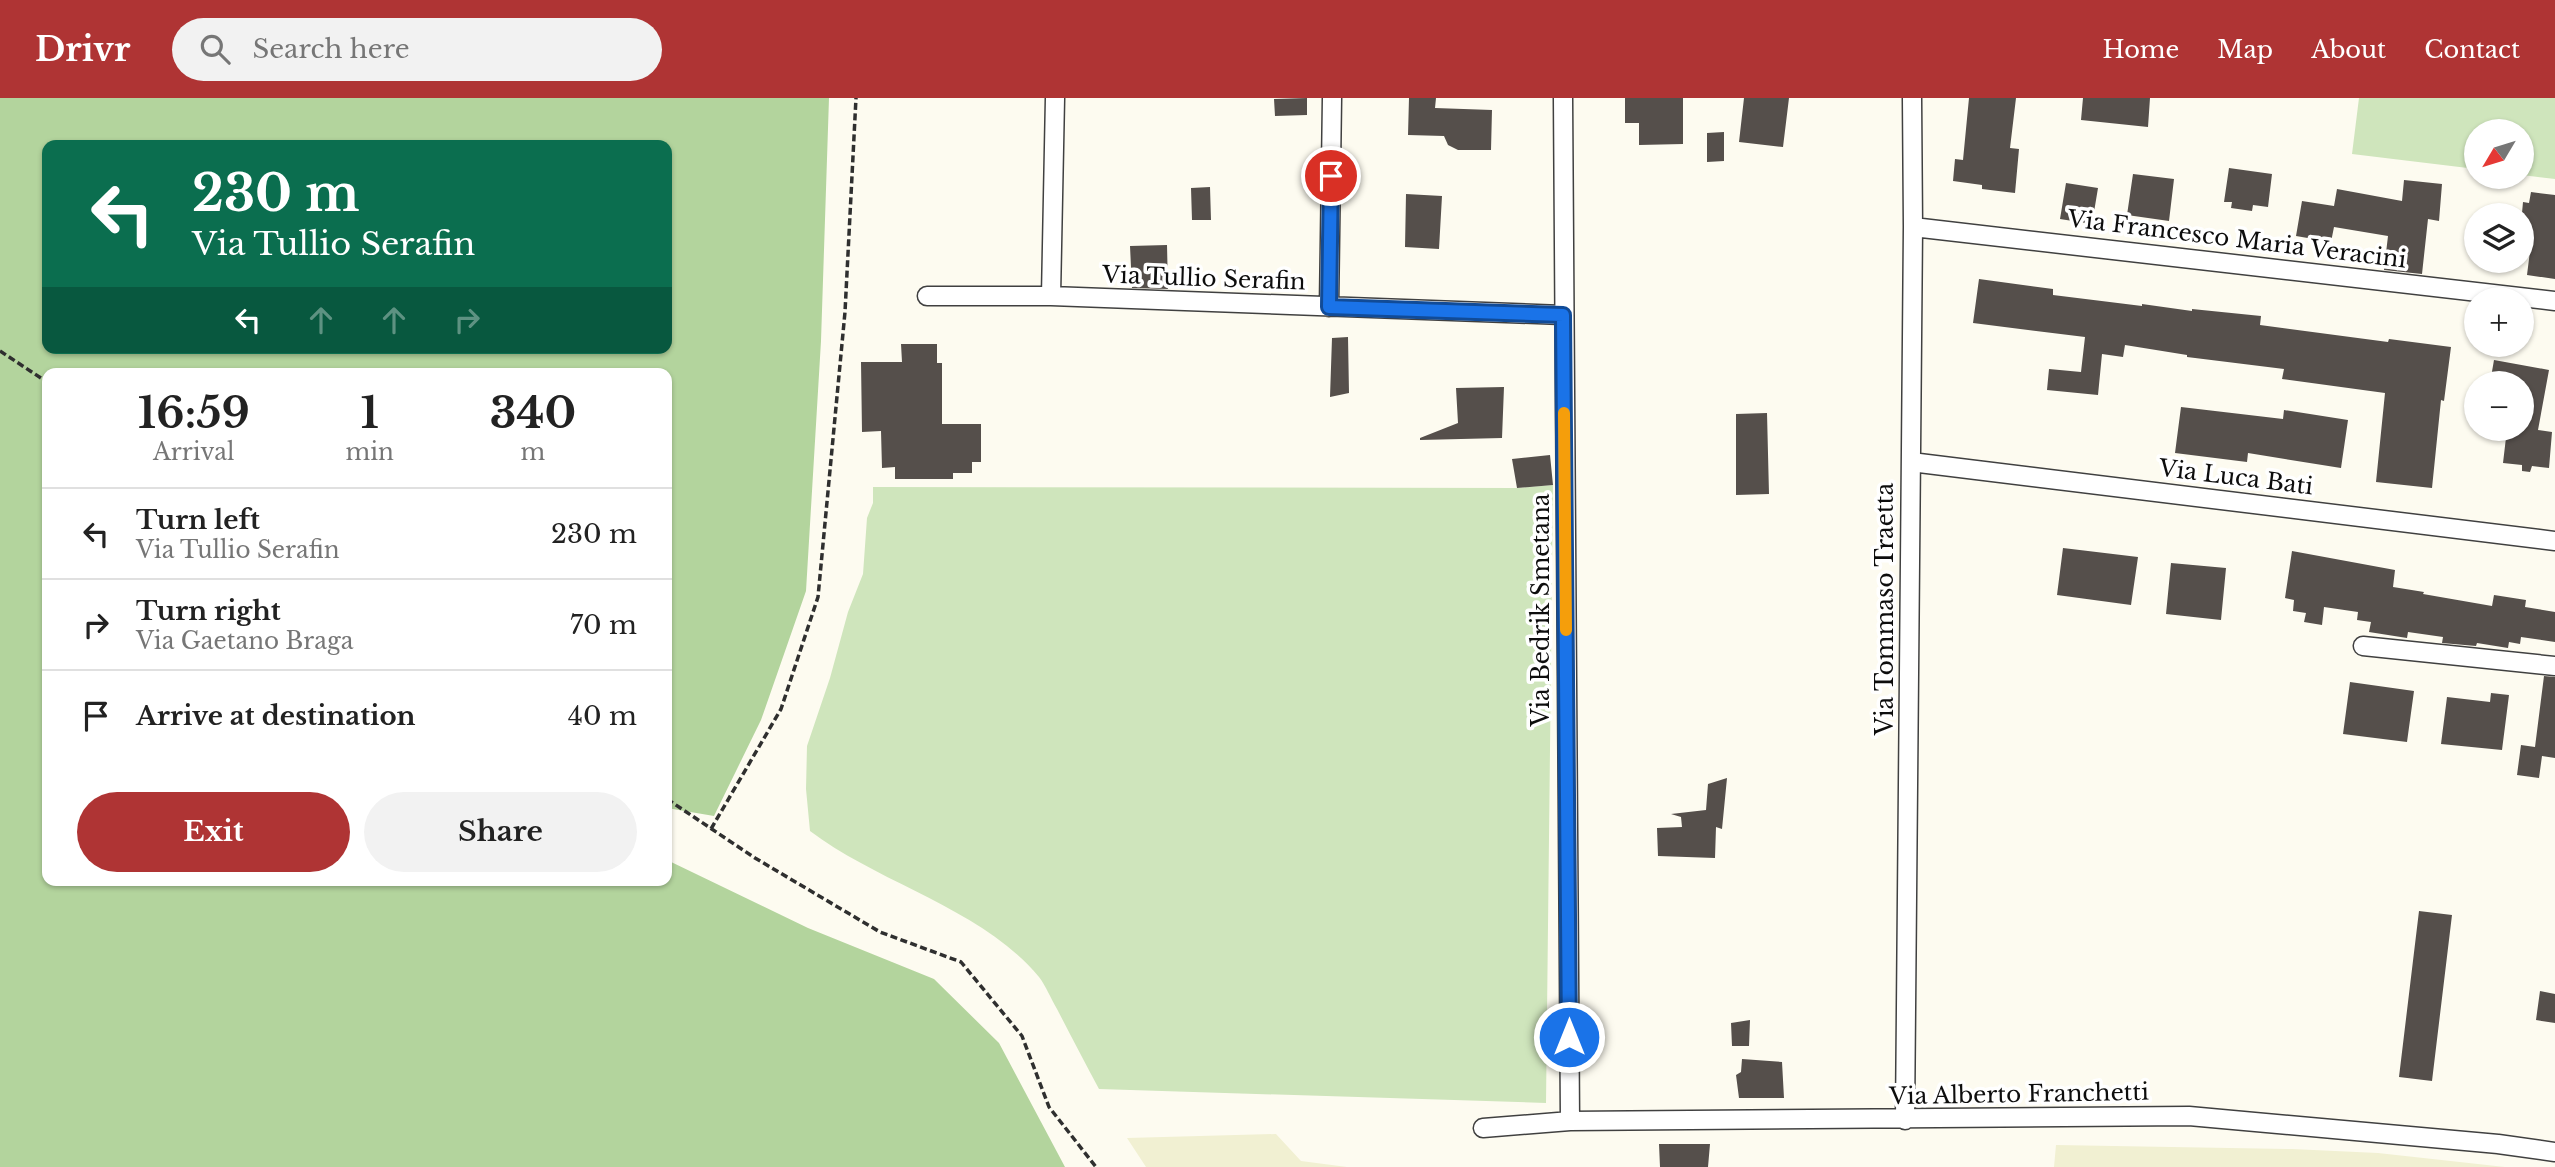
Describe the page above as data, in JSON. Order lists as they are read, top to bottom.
{
  "streets": {
    "street": [
      "Via Francesco Maria Veracini",
      "Via Tullio Serafin",
      "Via Luca Bati",
      "Via Tommaso Traetta",
      "Via Bedrik Smetana",
      "Via Alberto Franchetti"
    ]
  },
  "crossings": [
    ["Via Francesco Maria Veracini", "Via Tommaso Traetta"],
    ["Via Tullio Serafin", "Via Bedrik Smetana"],
    ["Via Luca Bati", "Via Tommaso Traetta"],
    ["Via Tommaso Traetta", "Via Alberto Franchetti"],
    ["Via Bedrik Smetana", "Via Alberto Franchetti"]
  ],
  "north": "bottom left",
  "page": {
    "header": "Drivr",
    "search": "Search here",
    "nav": [
      "Home",
      "Map",
      "About",
      "Contact"
    ],
    "map_buttons": ["+", "−"],
    "turn": ["230 m", "Via Tullio Serafin"],
    "eta": [
      "16:59",
      "Arrival",
      "1",
      "min",
      "340",
      "m"
    ],
    "list": [
      {
        "name": "Turn left",
        "note": "Via Tullio Serafin",
        "value": "230 m"
      },
      {
        "name": "Turn right",
        "note": "Via Gaetano Braga",
        "value": "70 m"
      },
      {
        "name": "Arrive at destination",
        "value": "40 m"
      }
    ],
    "buttons": ["Exit", "Share"]
  }
}
